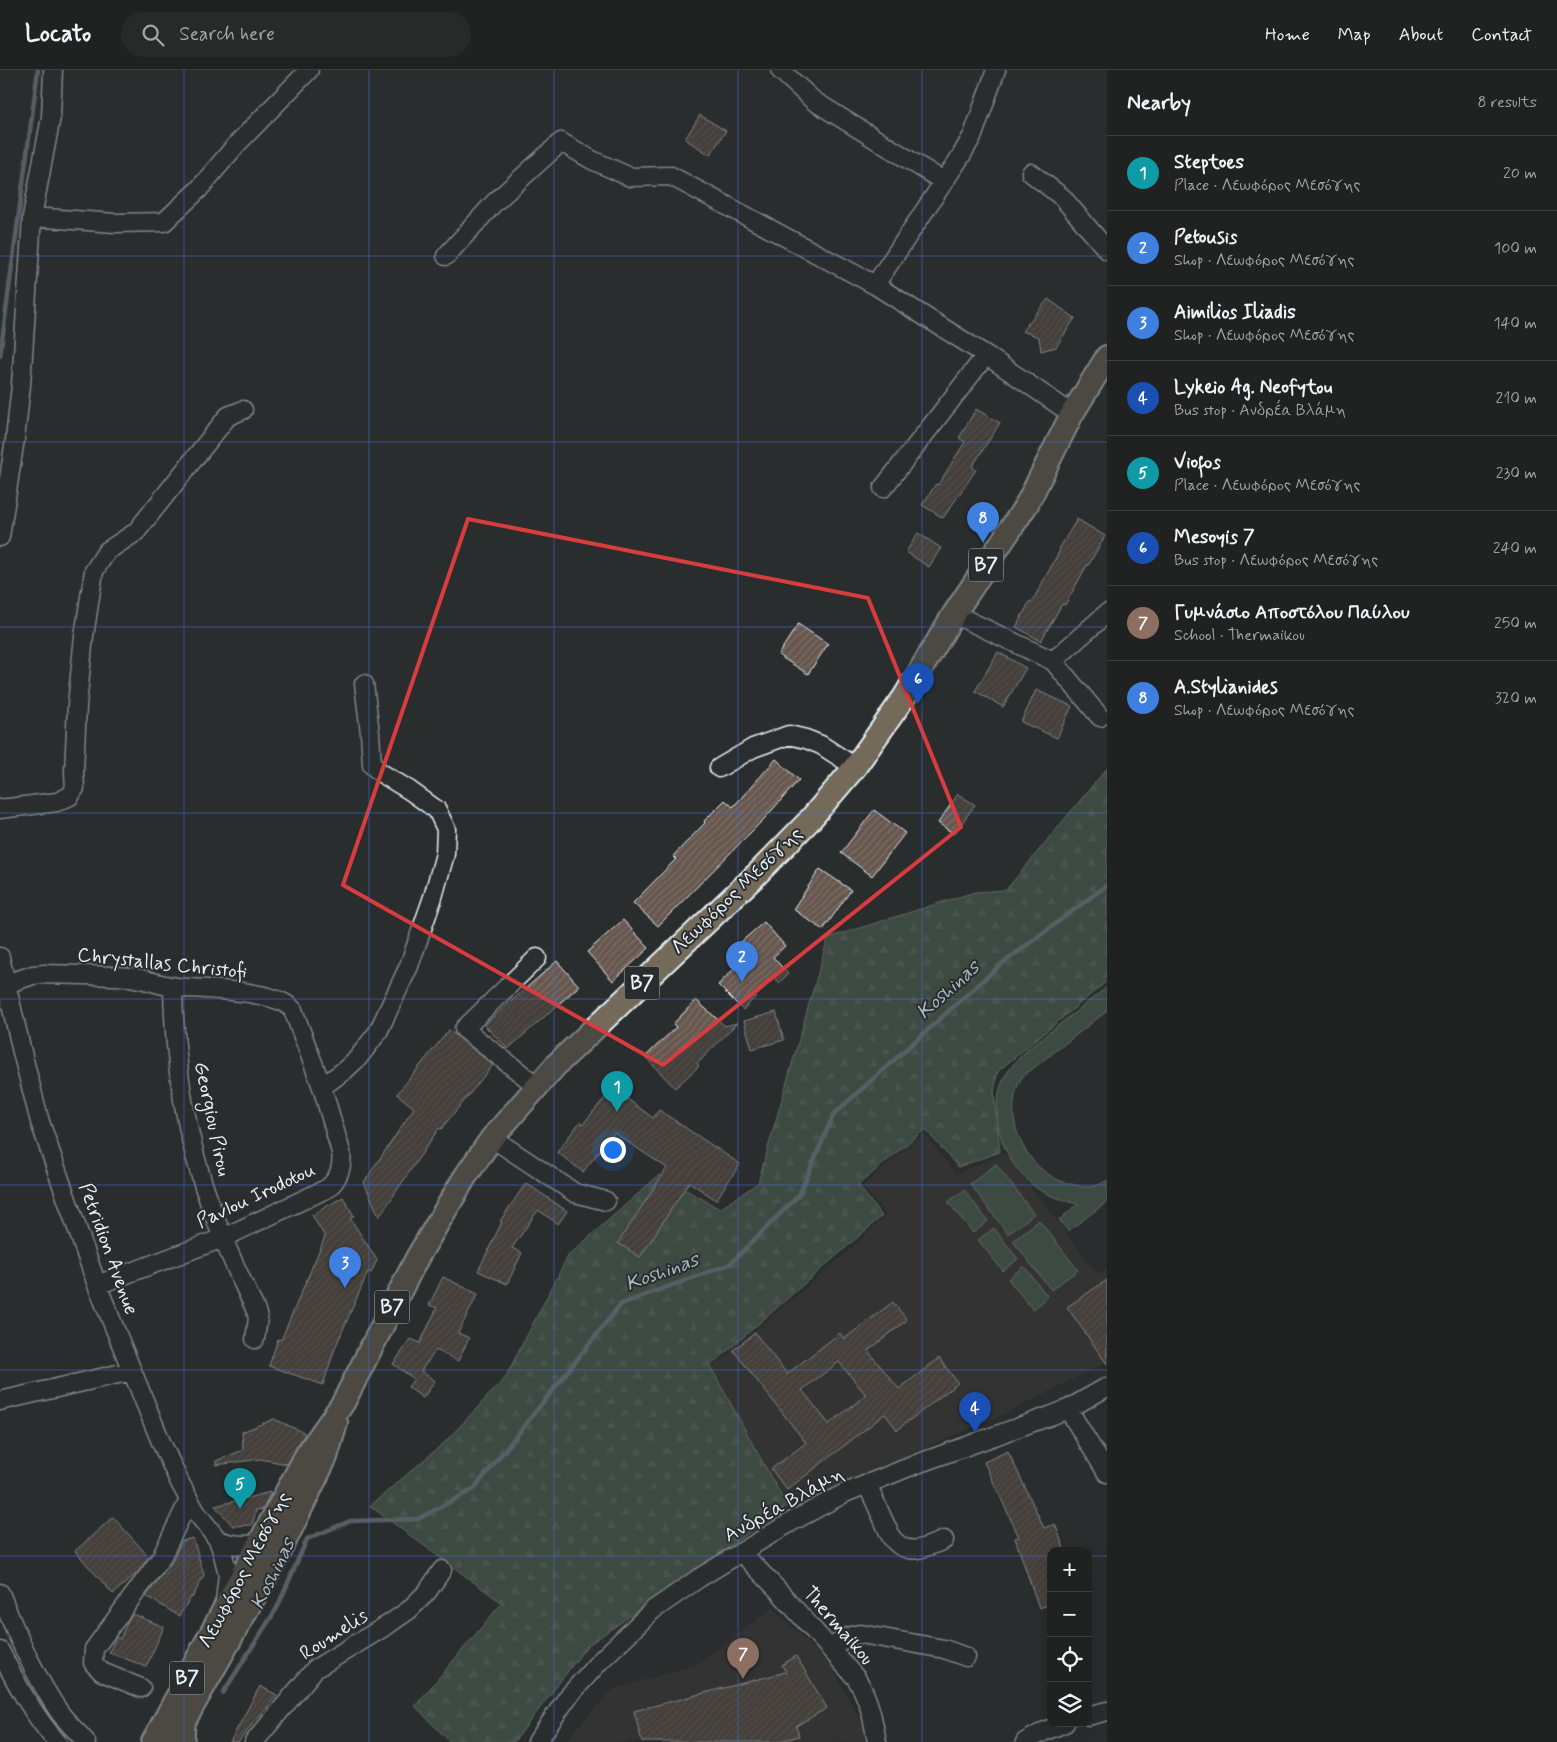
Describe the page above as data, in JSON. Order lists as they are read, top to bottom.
{
  "streets": {
    "main road": ["B7", "Λεωφόρος Μεσόγης"],
    "street": [
      "Chrystallas Christofi",
      "Georgiou Pirou",
      "Pavlou Irodotou",
      "Petridion Avenue",
      "Ανδρέα Βλάμη",
      "Thermaikou",
      "Roumelis"
    ]
  },
  "crossings": [
    ["Λεωφόρος Μεσόγης", "Petridion Avenue"],
    ["Chrystallas Christofi", "Georgiou Pirou"],
    ["Chrystallas Christofi", "Pavlou Irodotou"],
    ["Chrystallas Christofi", "Petridion Avenue"],
    ["Georgiou Pirou", "Pavlou Irodotou"],
    ["Pavlou Irodotou", "Petridion Avenue"],
    ["Ανδρέα Βλάμη", "Thermaikou"]
  ],
  "water": ["Koshinas"],
  "page": {
    "header": "Locato",
    "search": "Search here",
    "nav": [
      "Home",
      "Map",
      "About",
      "Contact"
    ],
    "heading": ["Nearby", "8 results"],
    "list": [
      {
        "mark": "1",
        "name": "Steptoes",
        "note": "Place · Λεωφόρος Μεσόγης",
        "value": "20 m"
      },
      {
        "mark": "2",
        "name": "Petousis",
        "note": "Shop · Λεωφόρος Μεσόγης",
        "value": "100 m"
      },
      {
        "mark": "3",
        "name": "Aimilios Iliadis",
        "note": "Shop · Λεωφόρος Μεσόγης",
        "value": "140 m"
      },
      {
        "mark": "4",
        "name": "Lykeio Ag. Neofytou",
        "note": "Bus stop · Ανδρέα Βλάμη",
        "value": "210 m"
      },
      {
        "mark": "5",
        "name": "Viofos",
        "note": "Place · Λεωφόρος Μεσόγης",
        "value": "230 m"
      },
      {
        "mark": "6",
        "name": "Mesoyis 7",
        "note": "Bus stop · Λεωφόρος Μεσόγης",
        "value": "240 m"
      },
      {
        "mark": "7",
        "name": "Γυμνάσιο Αποστόλου Παύλου",
        "note": "School · Thermaikou",
        "value": "250 m"
      },
      {
        "mark": "8",
        "name": "A.Stylianides",
        "note": "Shop · Λεωφόρος Μεσόγης",
        "value": "320 m"
      }
    ],
    "pins": [
      "8",
      "6",
      "2",
      "1",
      "3",
      "4",
      "5",
      "7"
    ],
    "map_buttons": ["+", "−"]
  }
}
